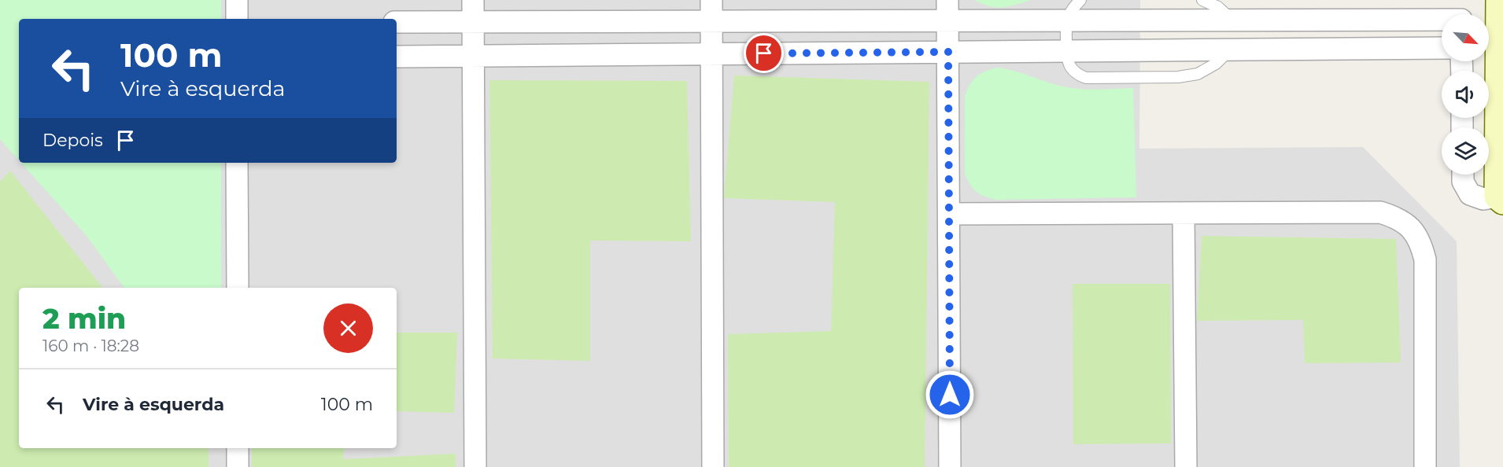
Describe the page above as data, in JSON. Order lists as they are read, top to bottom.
{
  "north": "bottom right",
  "page": {
    "turn": ["100 m", "Vire à esquerda"],
    "then": "Depois",
    "heading": ["2 min", "160 m · 18:28"],
    "list": [
      {
        "name": "Vire à esquerda",
        "value": "100 m"
      }
    ]
  }
}
